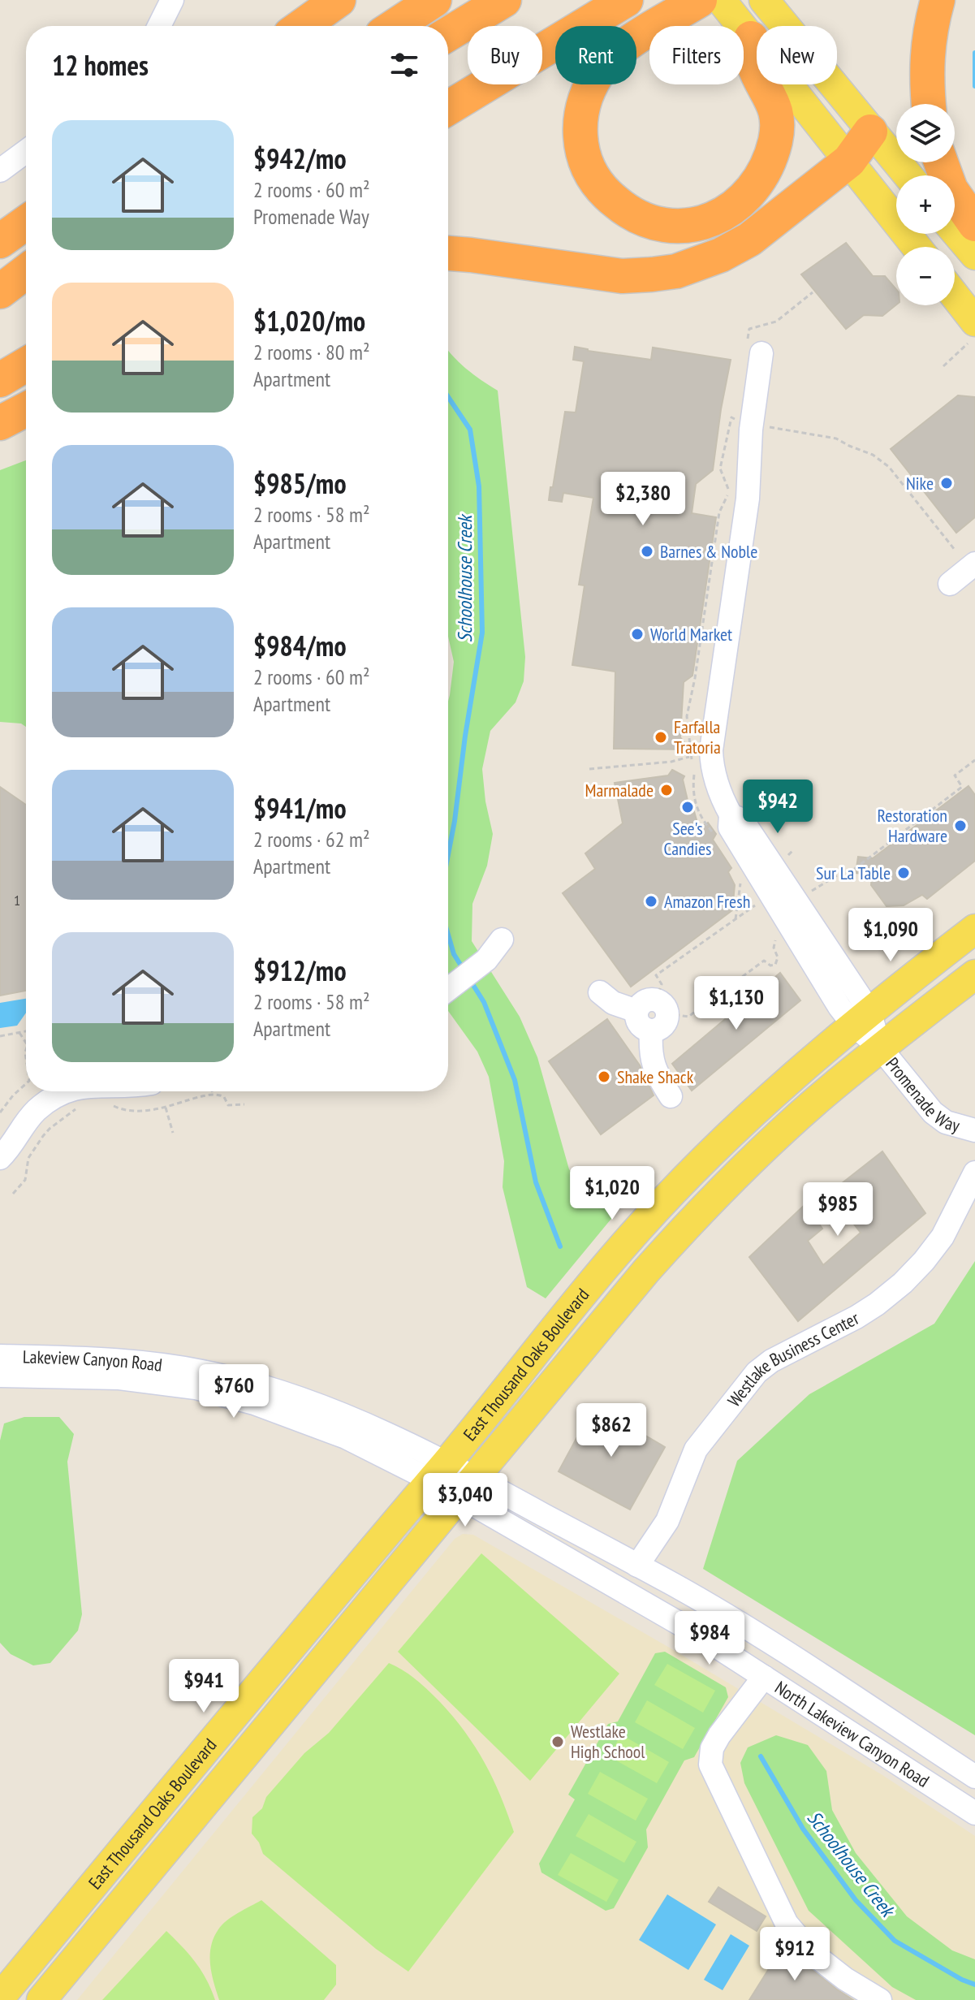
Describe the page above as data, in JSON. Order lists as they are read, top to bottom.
{
  "streets": {
    "main road": ["East Thousand Oaks Boulevard"],
    "street": [
      "Promenade Way",
      "Lakeview Canyon Road",
      "Westlake Business Center",
      "North Lakeview Canyon Road"
    ]
  },
  "crossings": [
    ["Promenade Way", "East Thousand Oaks Boulevard"],
    ["Lakeview Canyon Road", "East Thousand Oaks Boulevard"],
    ["Lakeview Canyon Road", "North Lakeview Canyon Road"],
    ["Westlake Business Center", "North Lakeview Canyon Road"],
    ["East Thousand Oaks Boulevard", "North Lakeview Canyon Road"]
  ],
  "water": ["Schoolhouse Creek"],
  "places": [
    "Nike",
    "Barnes & Noble",
    "World Market",
    "Farfalla Tratoria",
    "Marmalade",
    "See's Candies",
    "Restoration Hardware",
    "Sur La Table",
    "Amazon Fresh",
    "Shake Shack",
    "Westlake High School"
  ],
  "house_numbers": ["1"],
  "page": {
    "chip": [
      "Buy",
      "Rent",
      "Filters",
      "New"
    ],
    "heading": "12 homes",
    "map_buttons": ["+", "−"],
    "list": [
      {
        "name": "$942/mo",
        "note": "2 rooms · 60 m² · Promenade Way"
      },
      {
        "name": "$1,020/mo",
        "note": "2 rooms · 80 m² · Apartment"
      },
      {
        "name": "$985/mo",
        "note": "2 rooms · 58 m² · Apartment"
      },
      {
        "name": "$984/mo",
        "note": "2 rooms · 60 m² · Apartment"
      },
      {
        "name": "$941/mo",
        "note": "2 rooms · 62 m² · Apartment"
      },
      {
        "name": "$912/mo",
        "note": "2 rooms · 58 m² · Apartment"
      }
    ],
    "price": [
      "$2,380",
      "$942",
      "$1,090",
      "$1,130",
      "$1,020",
      "$985",
      "$760",
      "$862",
      "$3,040",
      "$984",
      "$941",
      "$912"
    ]
  }
}
